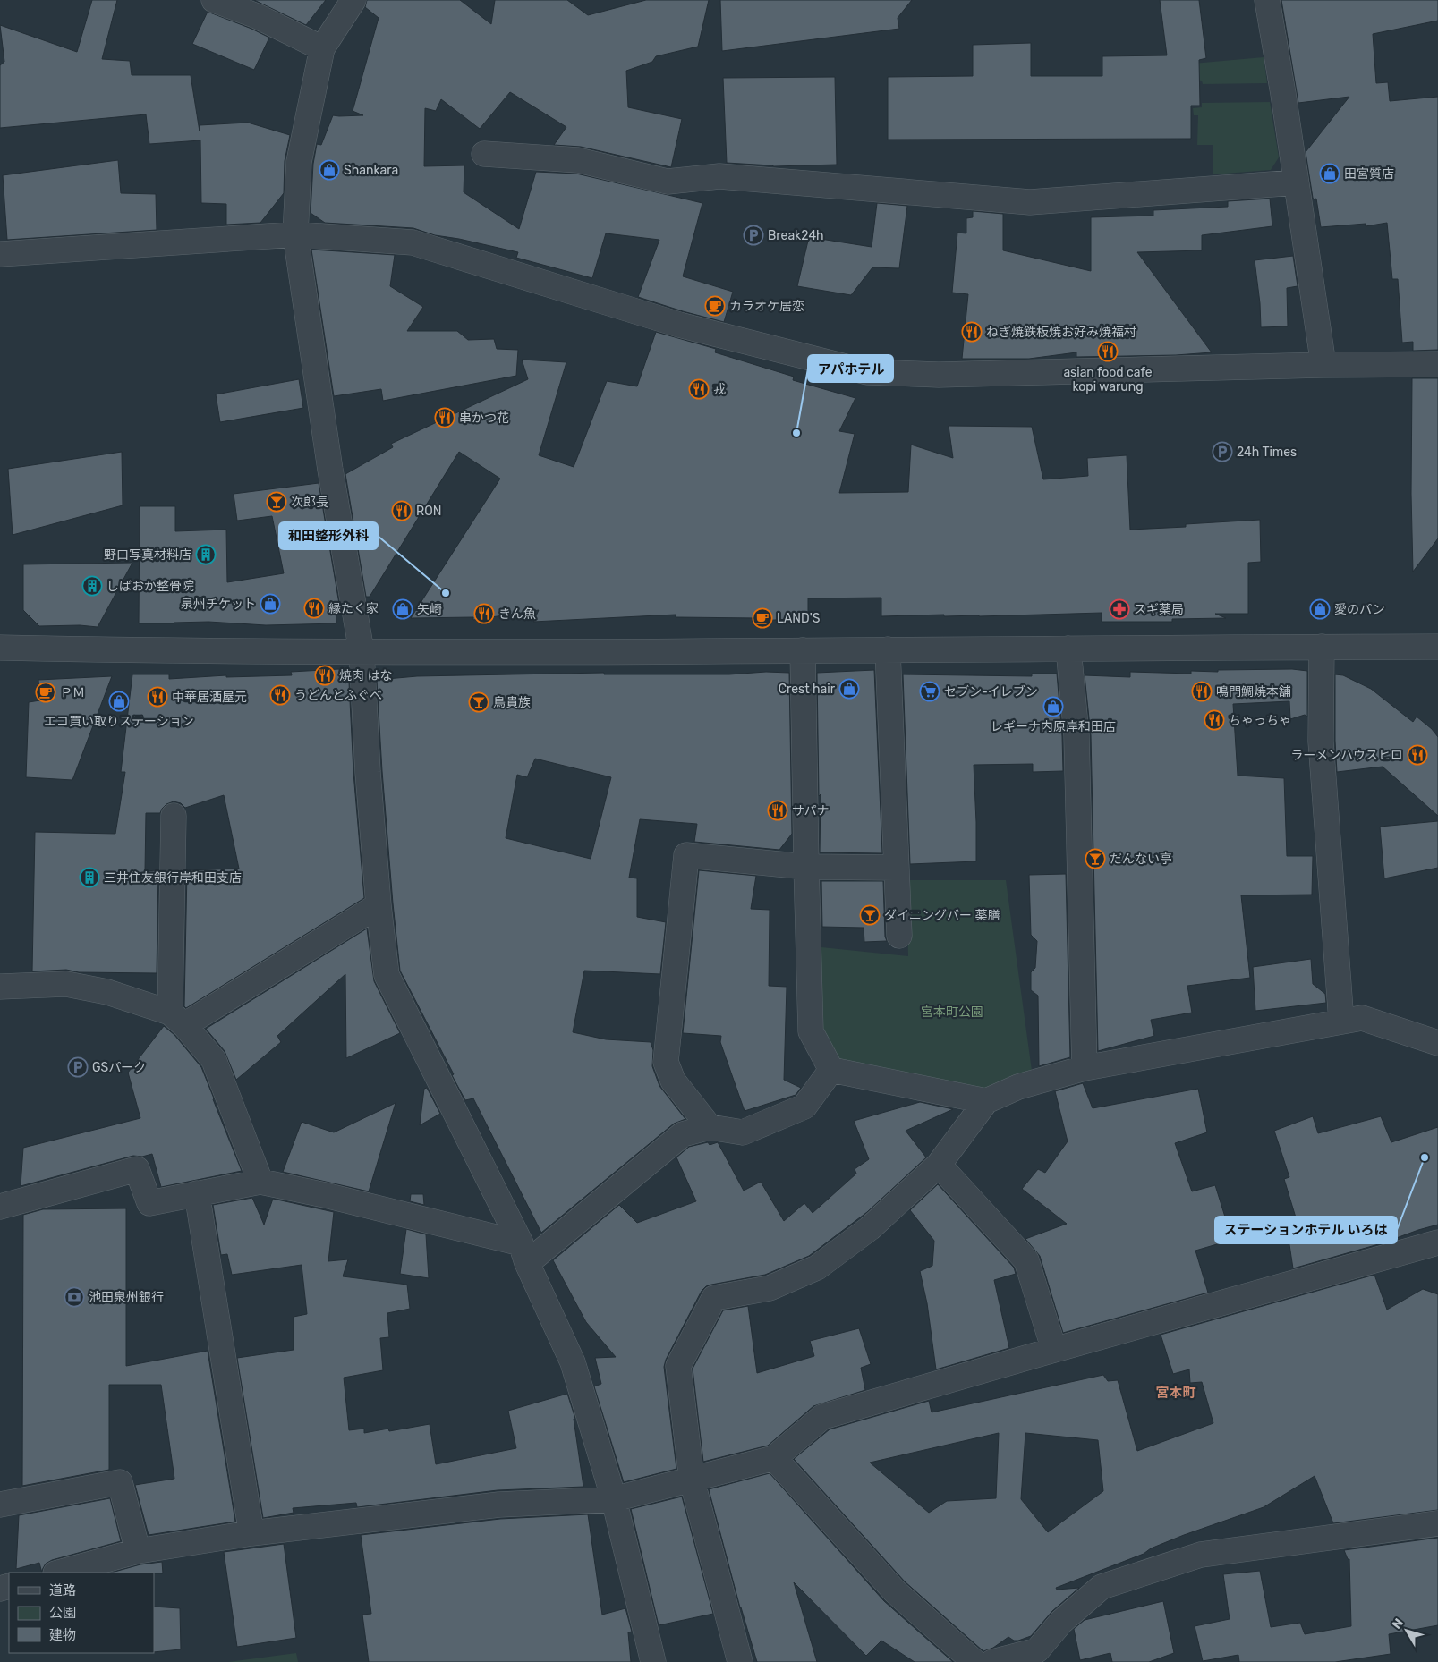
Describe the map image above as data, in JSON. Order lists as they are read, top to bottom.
{
  "districts": ["宮本町"],
  "parks": ["宮本町公園"],
  "places": {
    "shop": [
      "Shankara",
      "田宮質店",
      "泉州チケット",
      "矢崎",
      "愛のパン",
      "Crest hair",
      "エコ買い取りステーション",
      "レギーナ内原岸和田店"
    ],
    "parking": ["Break24h", "24h Times", "GSパーク"],
    "cafe": ["カラオケ居恋", "LAND'S", "ＰＭ"],
    "restaurant": [
      "ねぎ焼鉄板焼お好み焼福村",
      "asian food cafe kopi warung",
      "戎",
      "串かつ花",
      "RON",
      "縁たく家",
      "きん魚",
      "焼肉 はな",
      "鳴門鯛焼本舗",
      "うどんとふぐべ",
      "中華居酒屋元",
      "ちゃっちゃ",
      "ラーメンハウスヒロ",
      "サパナ"
    ],
    "other": ["アパホテル", "和田整形外科", "ステーションホテル いろは"],
    "bar": [
      "次郎長",
      "鳥貴族",
      "だんない亭",
      "ダイニングバー 薬膳"
    ],
    "building": ["野口写真材料店", "しばおか整骨院", "三井住友銀行岸和田支店"],
    "pharmacy": ["スギ薬局"],
    "supermarket": ["セブン-イレブン"],
    "bank": ["池田泉州銀行"]
  },
  "legend": ["道路", "公園", "建物"],
  "north": "top left"
}
